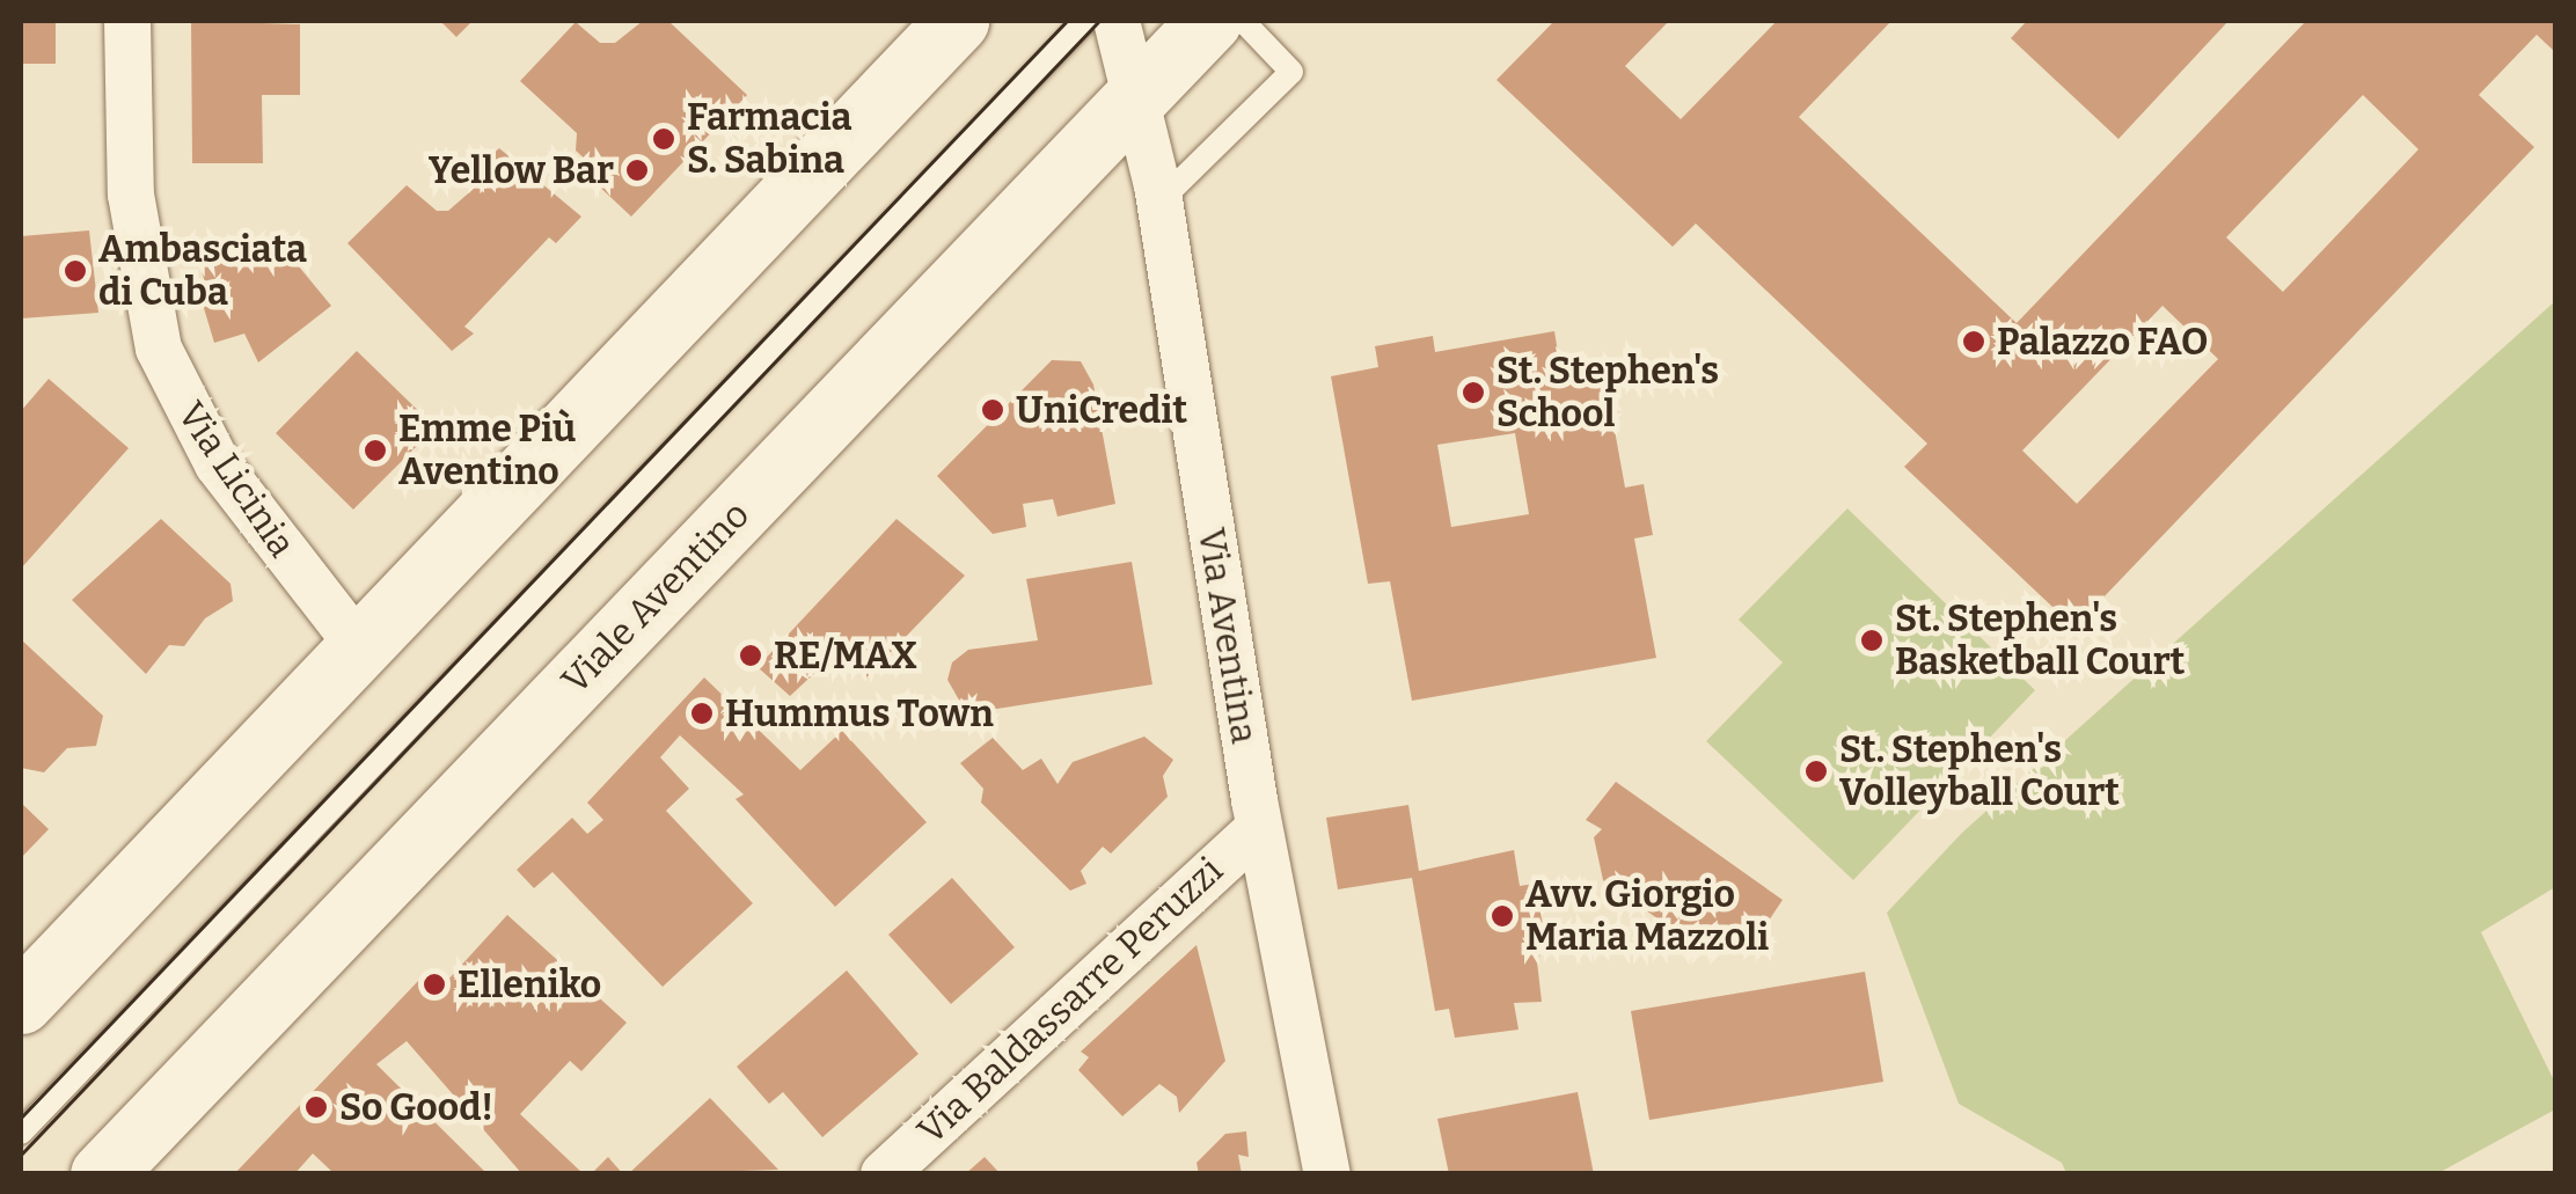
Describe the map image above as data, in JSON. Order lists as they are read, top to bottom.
{
  "streets": {
    "main road": ["Viale Aventino"],
    "street": ["Via Licinia", "Via Aventina", "Via Baldassarre Peruzzi"]
  },
  "crossings": [
    ["Viale Aventino", "Via Aventina"],
    ["Via Aventina", "Via Baldassarre Peruzzi"]
  ],
  "places": [
    "Farmacia S. Sabina",
    "Yellow Bar",
    "Ambasciata di Cuba",
    "Palazzo FAO",
    "St. Stephen's School",
    "UniCredit",
    "Emme Più Aventino",
    "St. Stephen's Basketball Court",
    "RE/MAX",
    "Hummus Town",
    "St. Stephen's Volleyball Court",
    "Avv. Giorgio Maria Mazzoli",
    "Elleniko",
    "So Good!"
  ]
}
